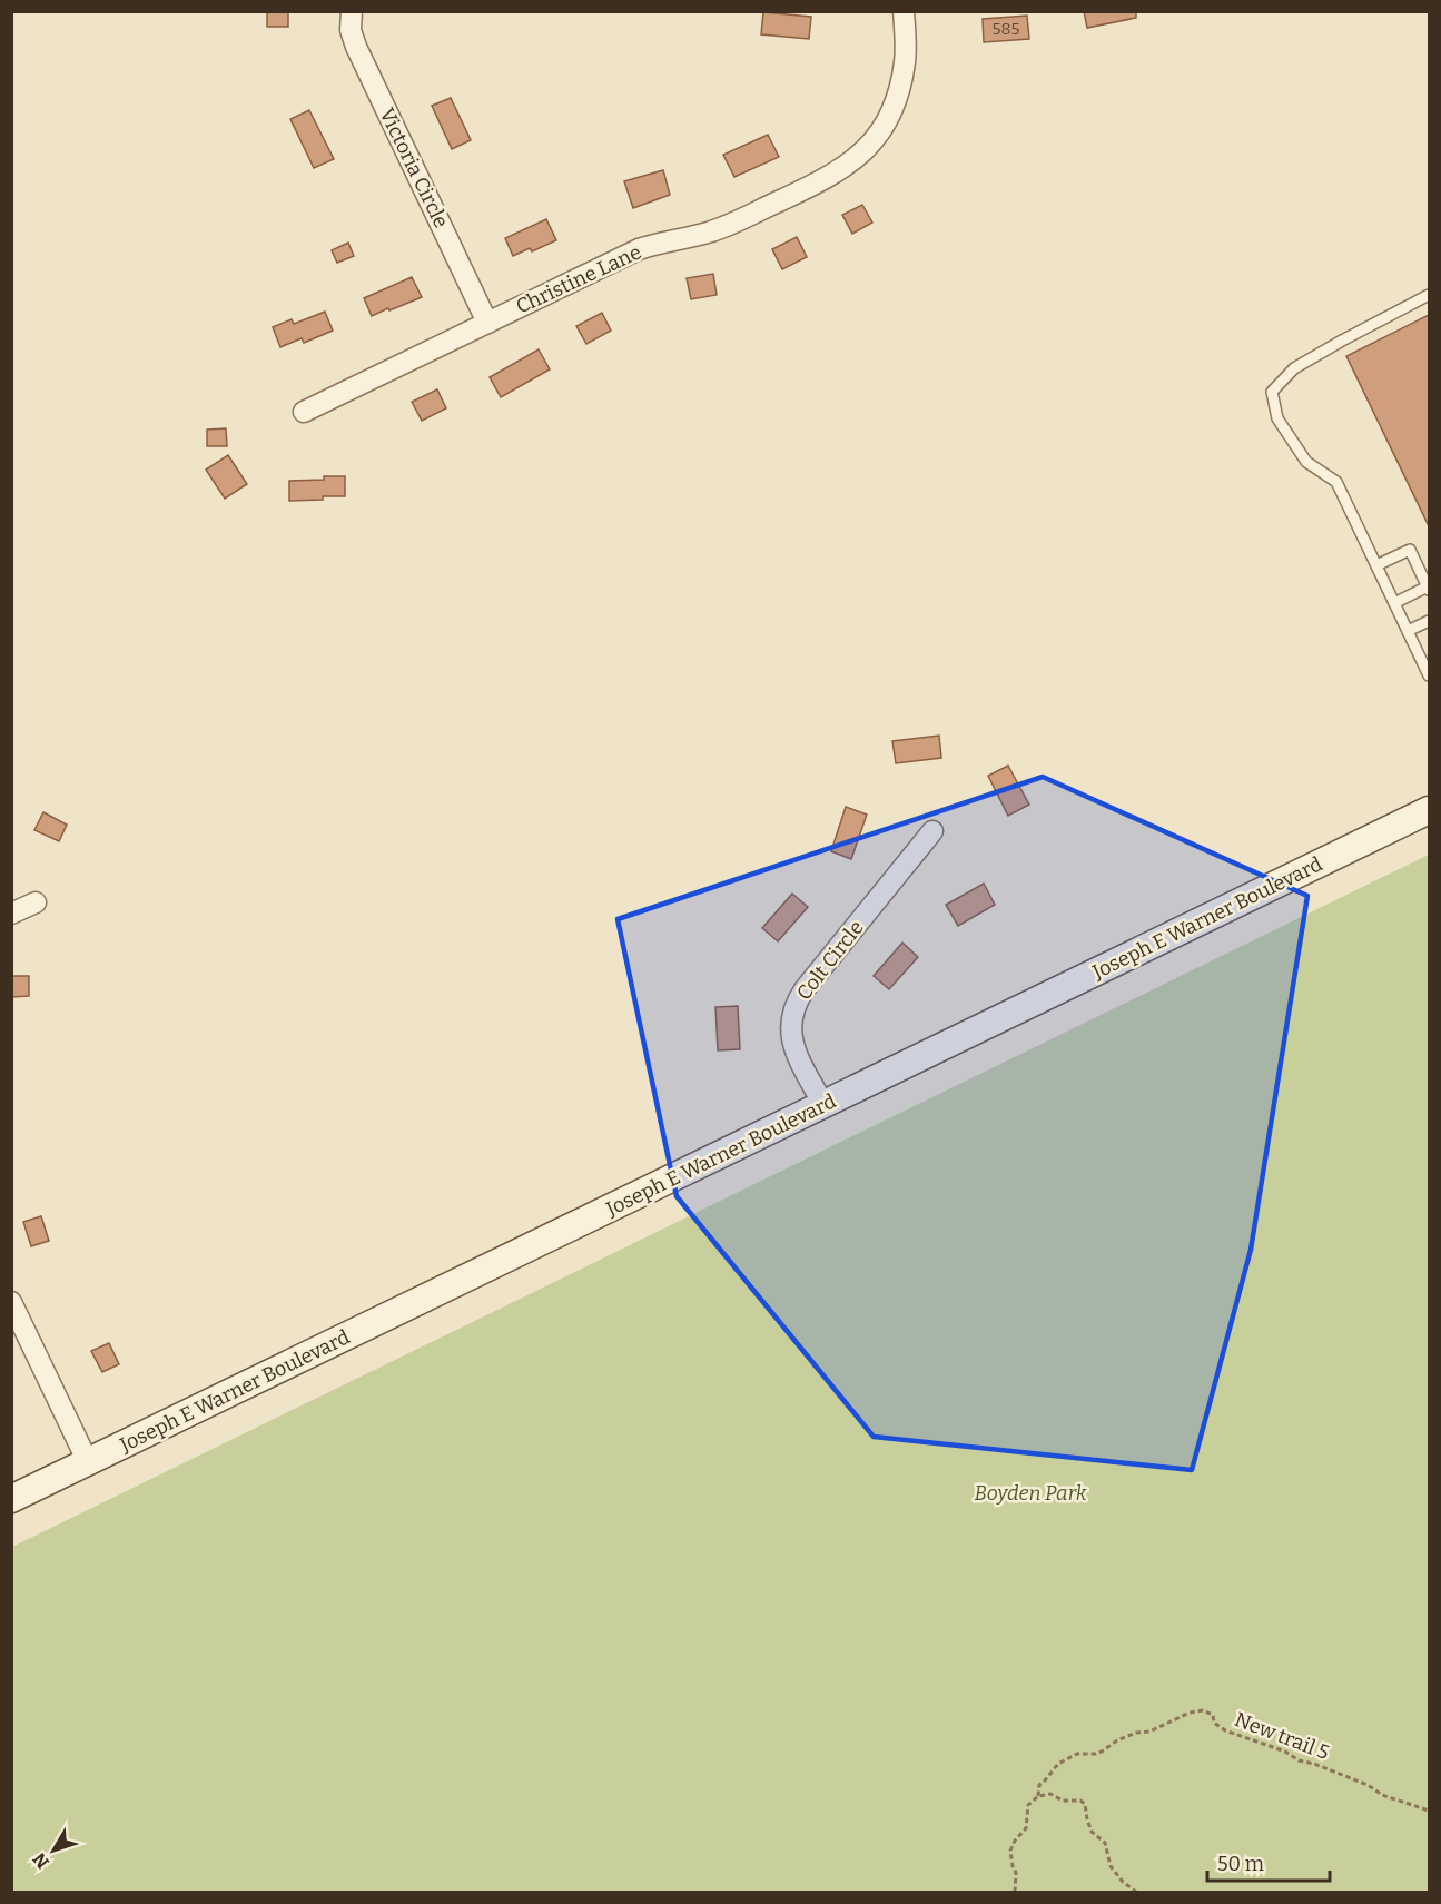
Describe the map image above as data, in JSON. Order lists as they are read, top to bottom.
{
  "streets": {
    "main road": ["Joseph E Warner Boulevard"],
    "street": ["Victoria Circle", "Christine Lane", "Colt Circle"],
    "path": ["New trail 5"]
  },
  "crossings": [
    ["Victoria Circle", "Christine Lane"],
    ["Joseph E Warner Boulevard", "Colt Circle"]
  ],
  "parks": ["Boyden Park"],
  "house_numbers": ["585"],
  "scale_bar": "50 m",
  "north": "bottom left"
}
